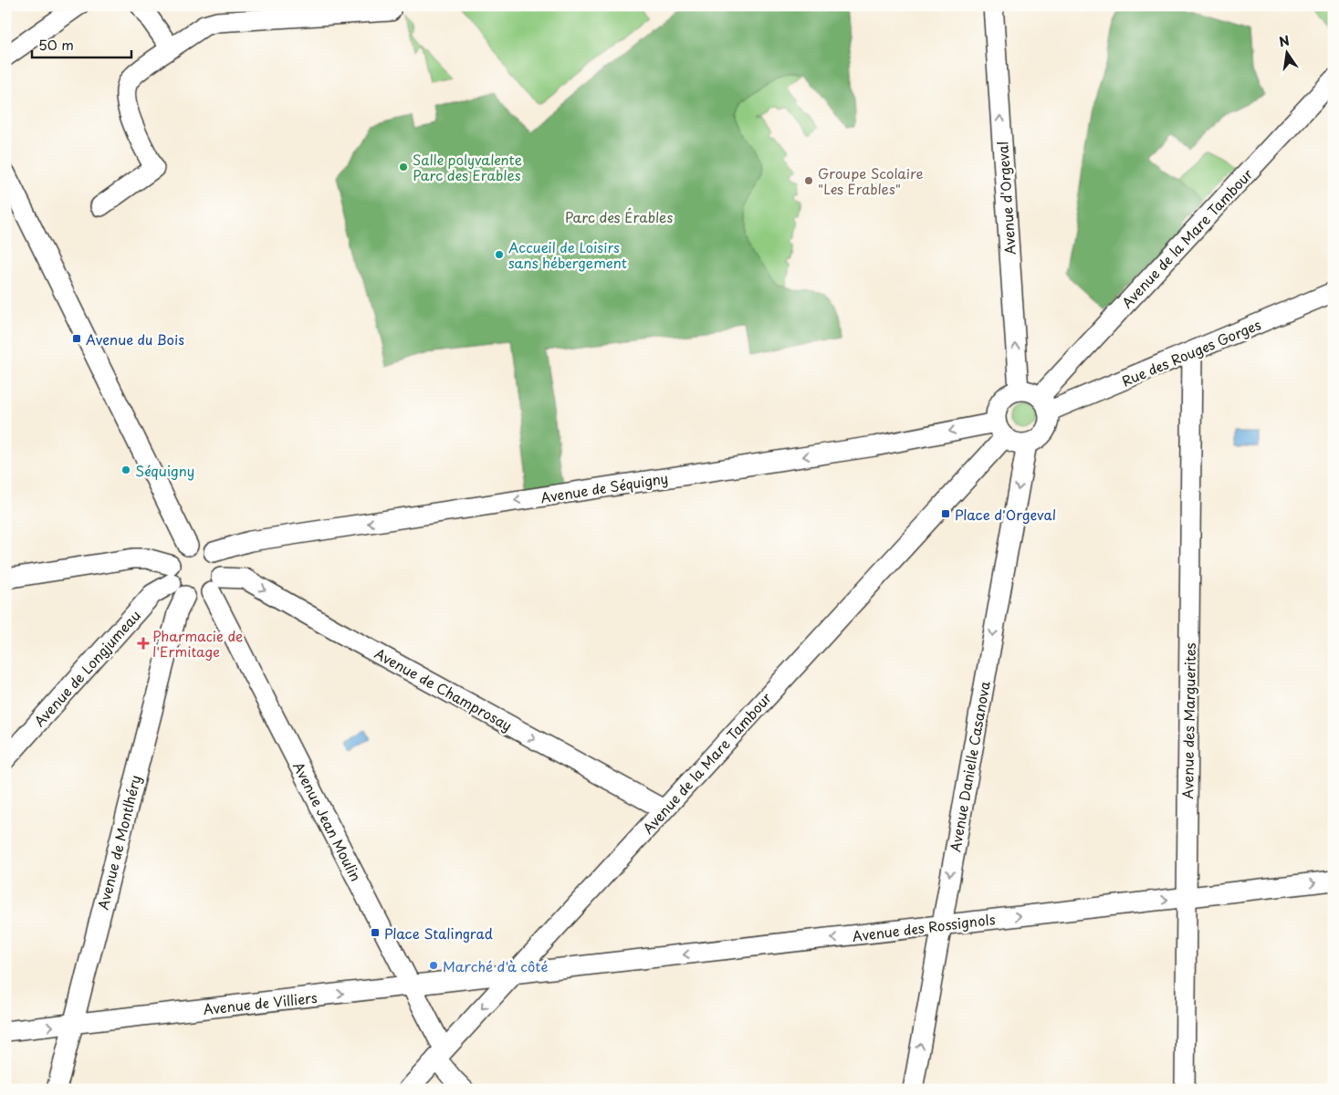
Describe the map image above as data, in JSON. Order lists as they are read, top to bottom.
{
  "streets": {
    "street": [
      "Avenue d'Orgeval",
      "Avenue de la Mare Tambour",
      "Rue des Rouges Gorges",
      "Avenue de Séquigny",
      "Avenue de Longjumeau",
      "Avenue de Champrosay",
      "Avenue des Marguerites",
      "Avenue Danielle Casanova",
      "Avenue Jean Moulin",
      "Avenue de Montlhéry",
      "Avenue des Rossignols",
      "Avenue de Villiers"
    ]
  },
  "crossings": [
    ["Avenue d'Orgeval", "Avenue de la Mare Tambour"],
    ["Avenue d'Orgeval", "Rue des Rouges Gorges"],
    ["Avenue d'Orgeval", "Avenue de Séquigny"],
    ["Avenue d'Orgeval", "Avenue Danielle Casanova"],
    ["Avenue de la Mare Tambour", "Rue des Rouges Gorges"],
    ["Avenue de la Mare Tambour", "Avenue de Séquigny"],
    ["Avenue de la Mare Tambour", "Avenue de Champrosay"],
    ["Avenue de la Mare Tambour", "Avenue Danielle Casanova"],
    ["Avenue de la Mare Tambour", "Avenue Jean Moulin"],
    ["Avenue de la Mare Tambour", "Avenue des Rossignols"],
    ["Avenue de la Mare Tambour", "Avenue de Villiers"],
    ["Rue des Rouges Gorges", "Avenue de Séquigny"],
    ["Rue des Rouges Gorges", "Avenue des Marguerites"],
    ["Rue des Rouges Gorges", "Avenue Danielle Casanova"],
    ["Avenue de Séquigny", "Avenue de Longjumeau"],
    ["Avenue de Séquigny", "Avenue de Champrosay"],
    ["Avenue de Séquigny", "Avenue Danielle Casanova"],
    ["Avenue de Séquigny", "Avenue Jean Moulin"],
    ["Avenue de Séquigny", "Avenue de Montlhéry"],
    ["Avenue de Longjumeau", "Avenue de Champrosay"],
    ["Avenue de Longjumeau", "Avenue Jean Moulin"],
    ["Avenue de Longjumeau", "Avenue de Montlhéry"],
    ["Avenue de Champrosay", "Avenue Jean Moulin"],
    ["Avenue de Champrosay", "Avenue de Montlhéry"],
    ["Avenue des Marguerites", "Avenue des Rossignols"],
    ["Avenue Danielle Casanova", "Avenue des Rossignols"],
    ["Avenue Jean Moulin", "Avenue de Montlhéry"],
    ["Avenue Jean Moulin", "Avenue de Villiers"],
    ["Avenue de Montlhéry", "Avenue de Villiers"],
    ["Avenue des Rossignols", "Avenue de Villiers"]
  ],
  "one_way": [
    "Avenue d'Orgeval",
    "Avenue de Séquigny",
    "Avenue de Champrosay",
    "Avenue de Villiers"
  ],
  "parks": ["Parc des Érables"],
  "places": {
    "other": [
      "Salle polyvalente Parc des Erables",
      "Groupe Scolaire \"Les Erables\"",
      "Accueil de Loisirs sans hébergement",
      "Séquigny",
      "Marché d'à côté"
    ],
    "transit": ["Avenue du Bois", "Place d'Orgeval", "Place Stalingrad"],
    "health": ["Pharmacie de l'Ermitage"]
  },
  "scale_bar": "50 m",
  "north": "top"
}
